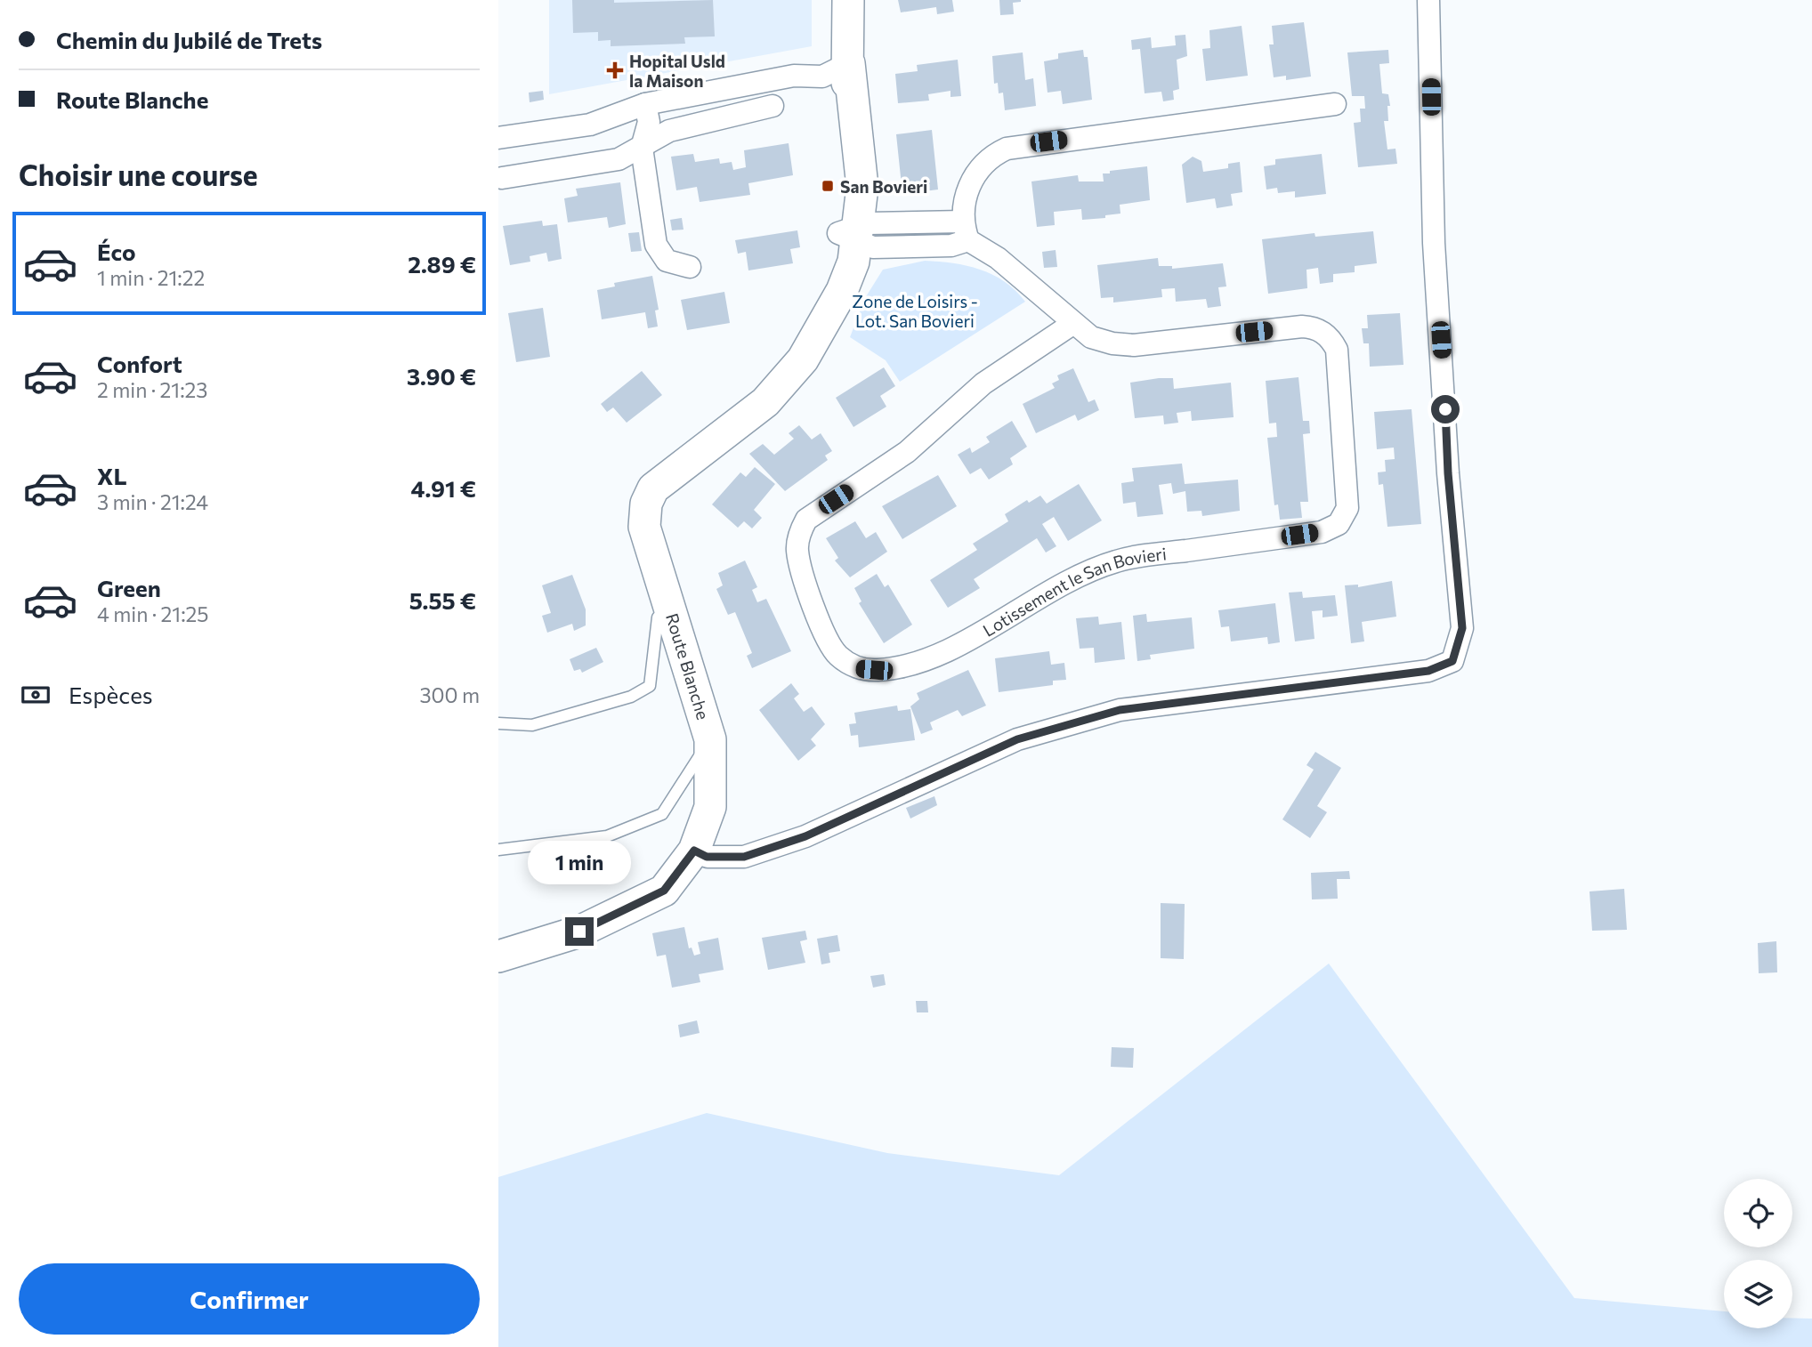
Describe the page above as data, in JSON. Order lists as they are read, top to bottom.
{
  "streets": {
    "street": ["Lotissement le San Bovieri", "Route Blanche"]
  },
  "parks": ["Zone de Loisirs - Lot. San Bovieri"],
  "places": {
    "health": ["Hopital Usld la Maison"],
    "transit": ["San Bovieri"]
  },
  "page": {
    "banner": ["Chemin du Jubilé de Trets", "Route Blanche"],
    "heading": "Choisir une course",
    "list": [
      {
        "name": "Éco",
        "note": "1 min · 21:22",
        "value": "2.89 €"
      },
      {
        "name": "Confort",
        "note": "2 min · 21:23",
        "value": "3.90 €"
      },
      {
        "name": "XL",
        "note": "3 min · 21:24",
        "value": "4.91 €"
      },
      {
        "name": "Green",
        "note": "4 min · 21:25",
        "value": "5.55 €"
      }
    ],
    "pay": ["Espèces", "300 m"],
    "bubble": "1 min",
    "buttons": "Confirmer"
  }
}
